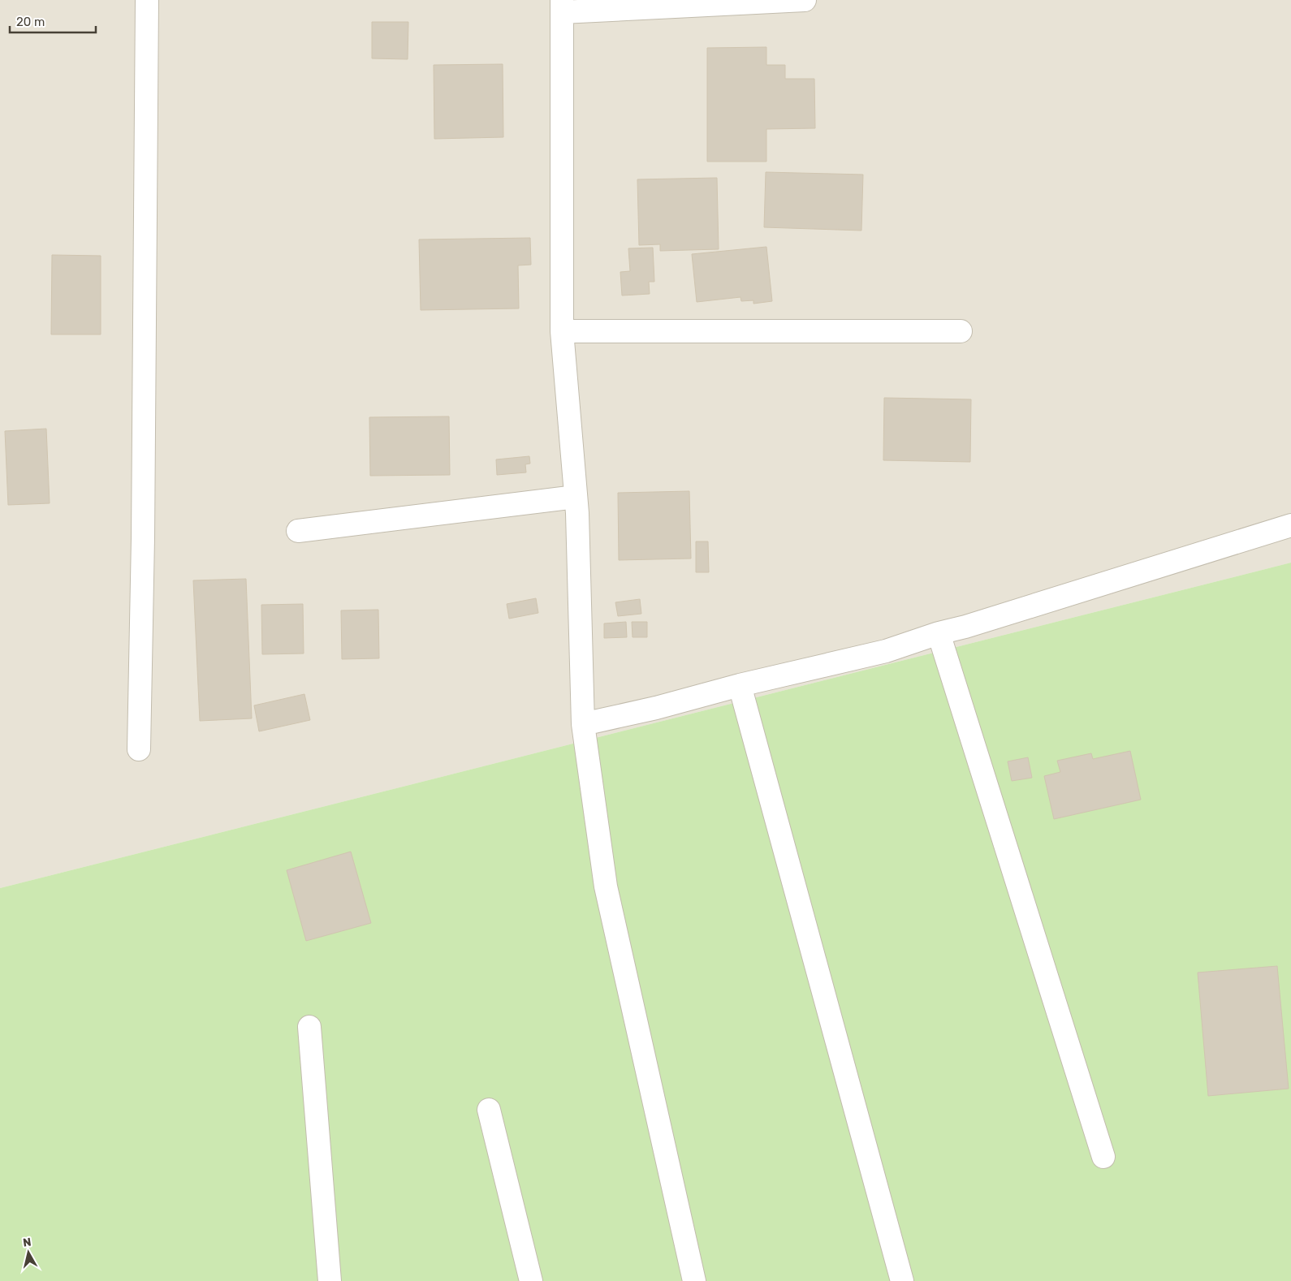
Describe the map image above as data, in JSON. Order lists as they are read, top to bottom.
{
  "scale_bar": "20 m",
  "north": "top"
}
